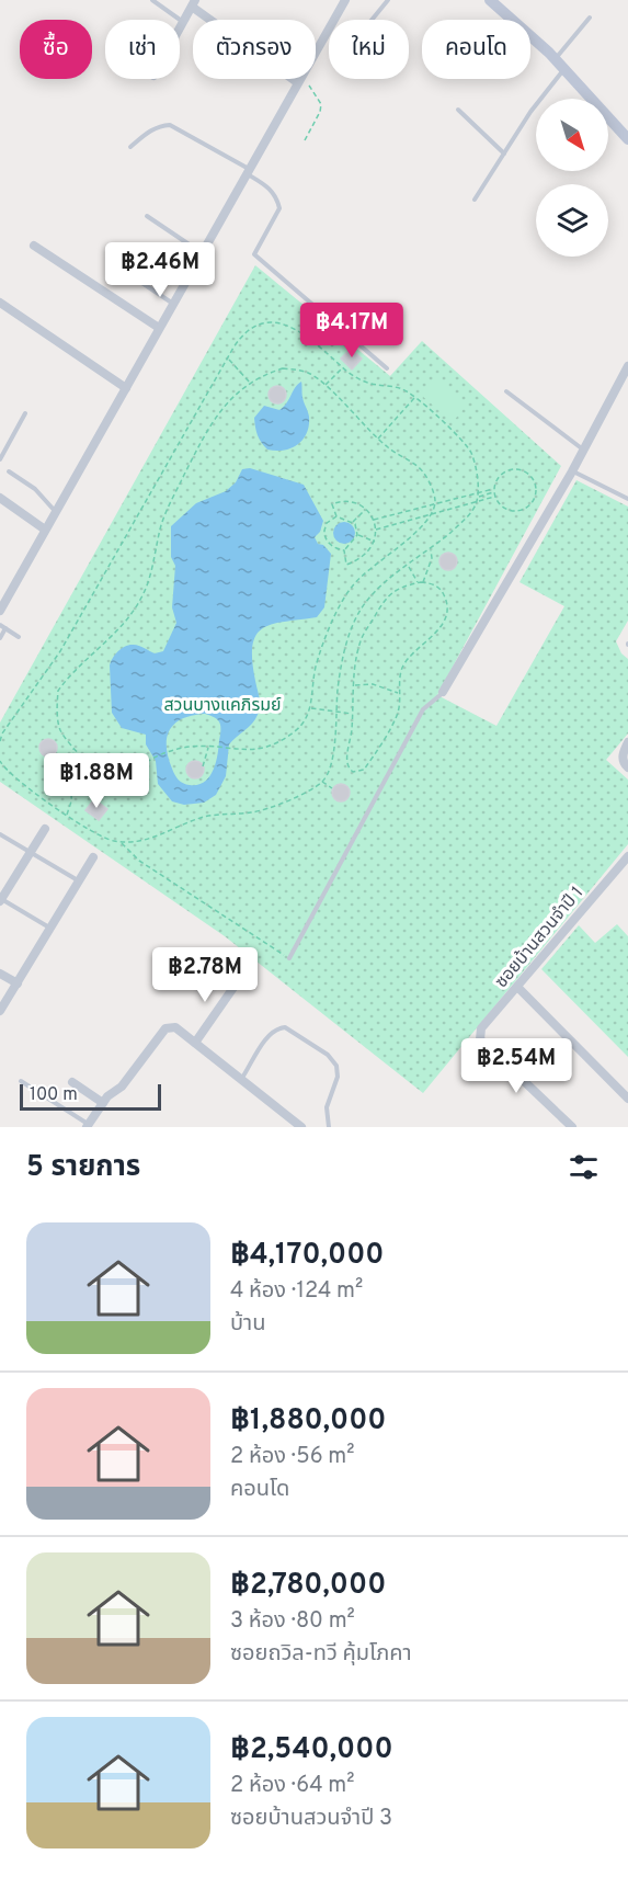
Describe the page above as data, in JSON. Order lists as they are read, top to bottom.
{
  "streets": {
    "street": ["ซอยบ้านสวนจำปี 1"]
  },
  "parks": ["สวนบางแคภิรมย์"],
  "scale_bar": "100 m",
  "north": "bottom right",
  "page": {
    "chip": [
      "ซื้อ",
      "เช่า",
      "ตัวกรอง",
      "ใหม่",
      "คอนโด"
    ],
    "price": [
      "฿2.46M",
      "฿4.17M",
      "฿1.88M",
      "฿2.78M",
      "฿2.54M"
    ],
    "scale": "100 m",
    "heading": "5 รายการ",
    "list": [
      {
        "name": "฿4,170,000",
        "note": "4 ห้อง · 124 m² · บ้าน"
      },
      {
        "name": "฿1,880,000",
        "note": "2 ห้อง · 56 m² · คอนโด"
      },
      {
        "name": "฿2,780,000",
        "note": "3 ห้อง · 80 m² · ซอยถวิล-ทวี คุ้มโภคา"
      },
      {
        "name": "฿2,540,000",
        "note": "2 ห้อง · 64 m² · ซอยบ้านสวนจำปี 3"
      }
    ]
  }
}
